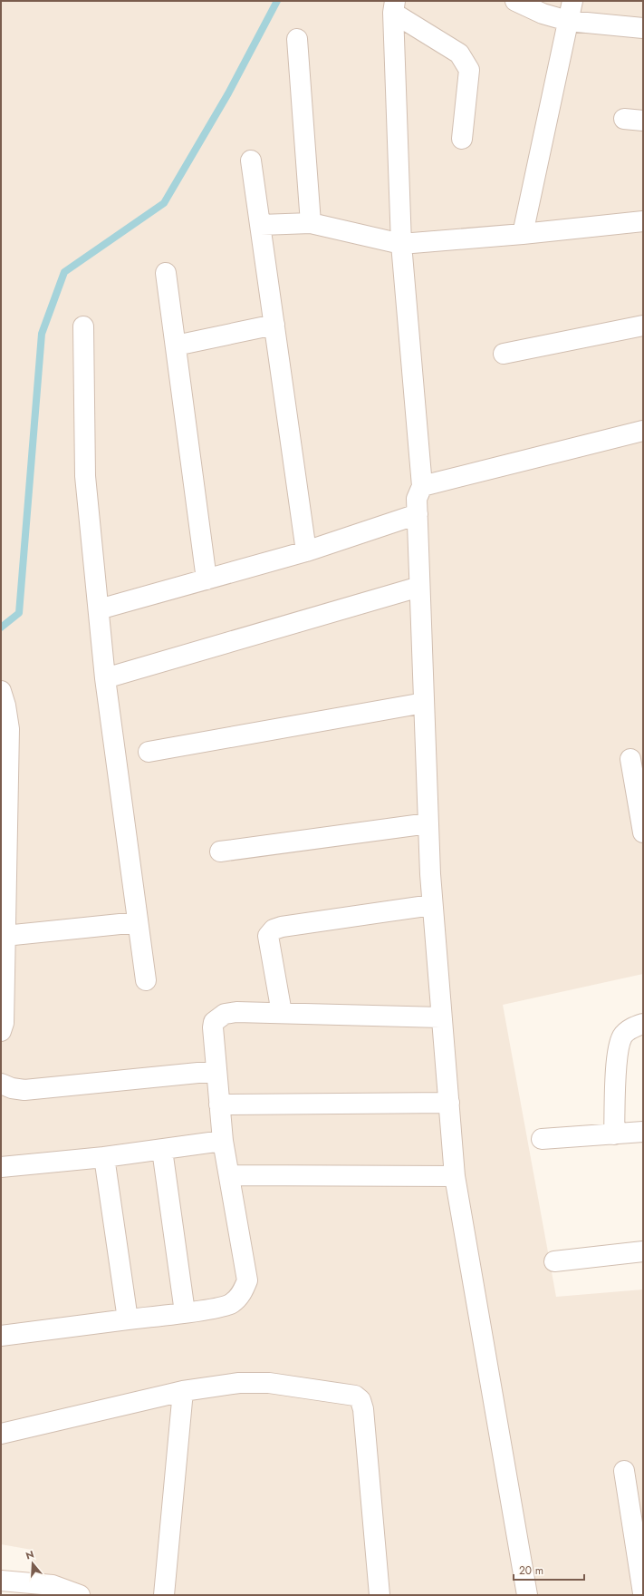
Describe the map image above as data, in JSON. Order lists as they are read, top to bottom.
{
  "scale_bar": "20 m",
  "north": "top"
}
